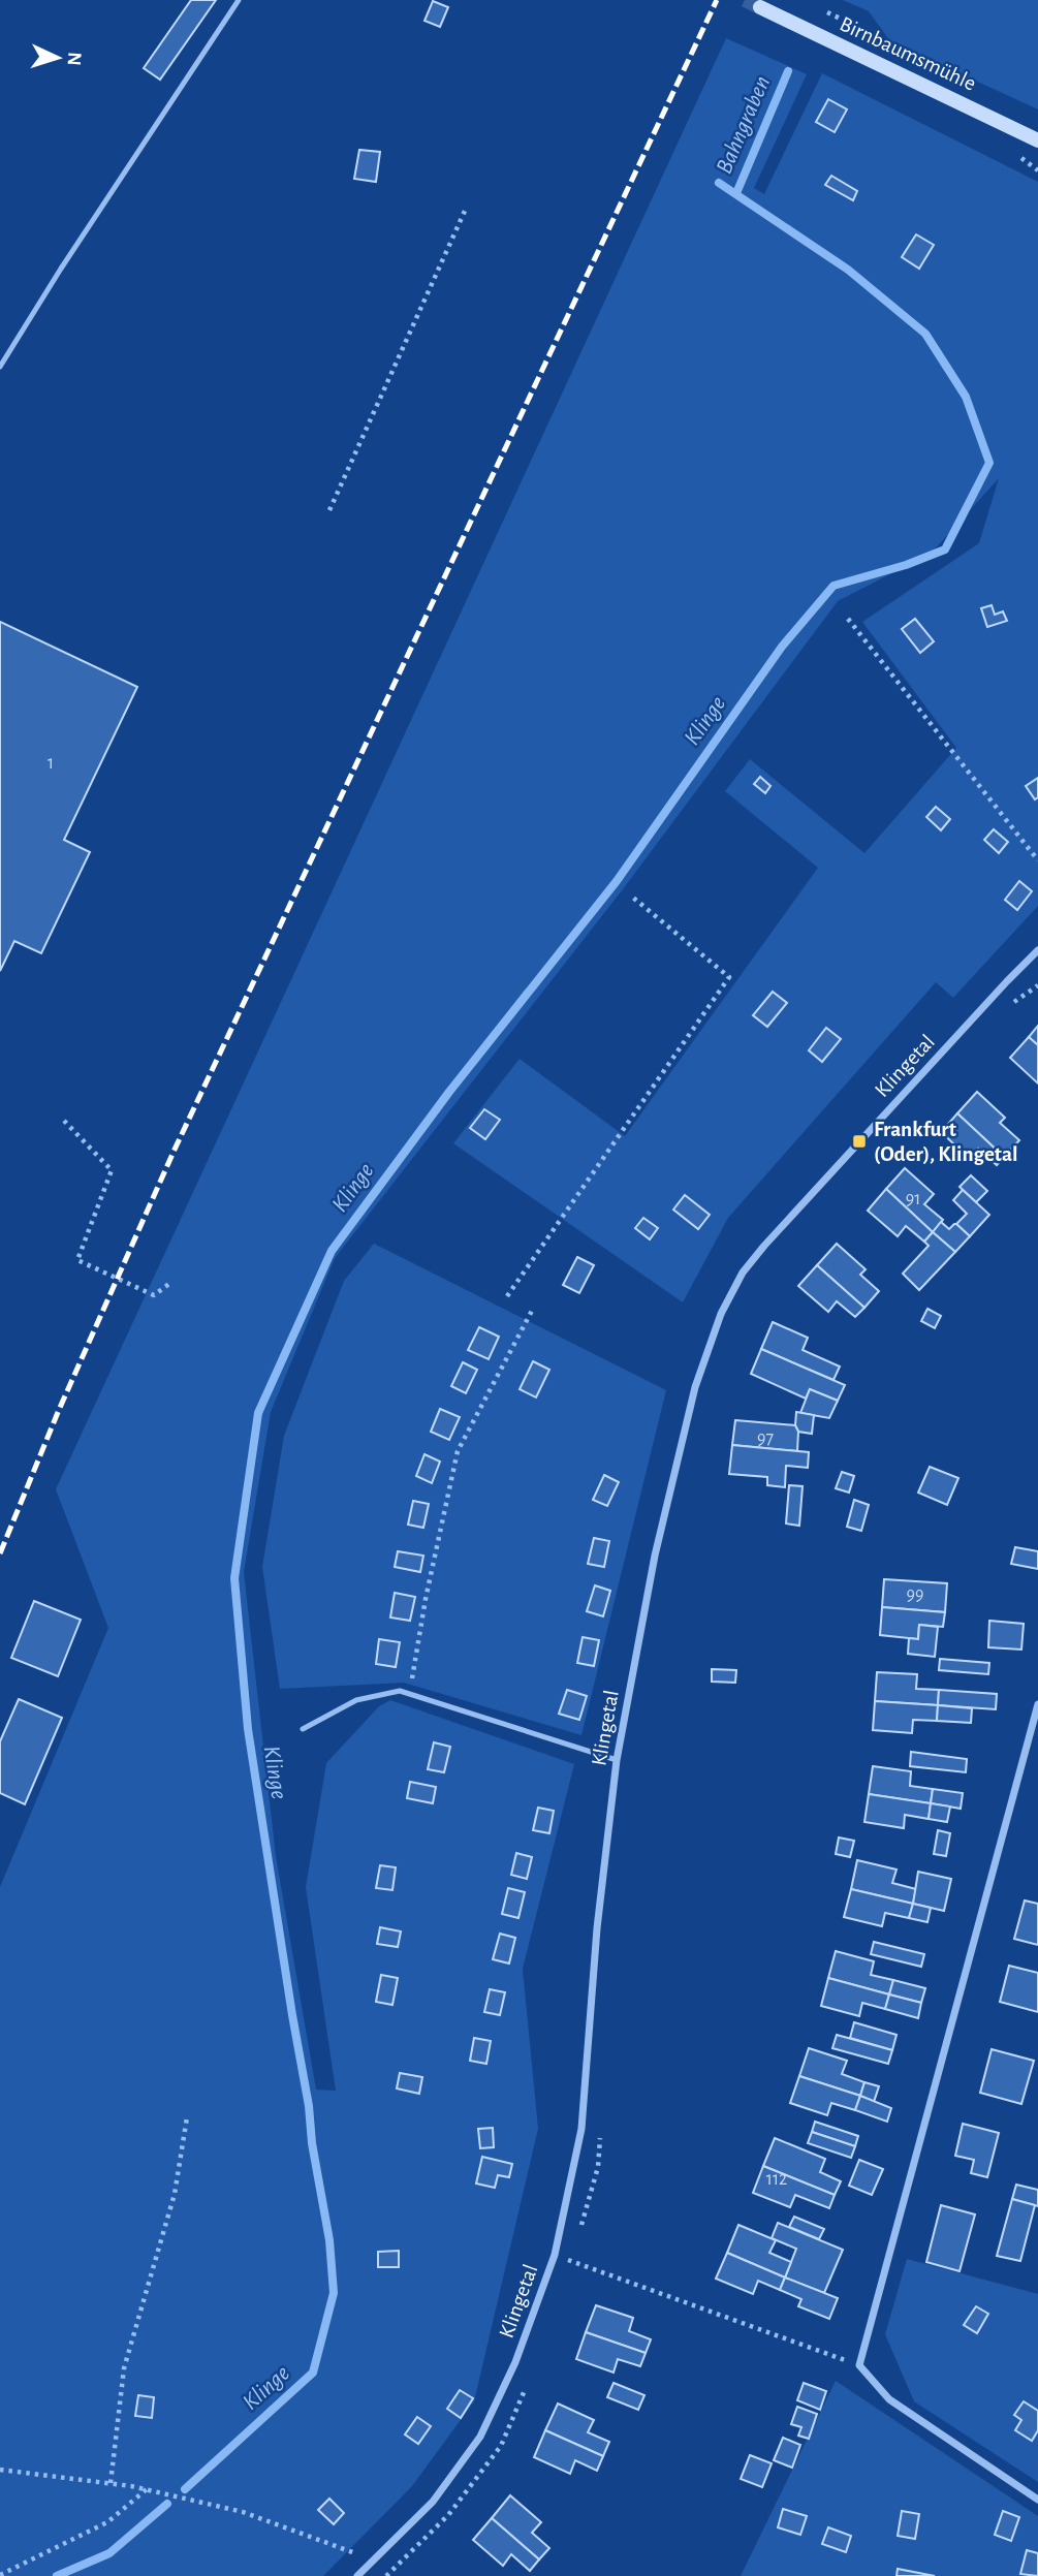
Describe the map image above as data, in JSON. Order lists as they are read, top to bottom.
{
  "streets": {
    "main road": ["Birnbaumsmühle"],
    "street": ["Klingetal"]
  },
  "water": ["Bahngraben", "Klinge"],
  "places": {
    "transit": ["Frankfurt (Oder), Klingetal"]
  },
  "house_numbers": [
    "1",
    "91",
    "97",
    "99",
    "112"
  ],
  "north": "right"
}
